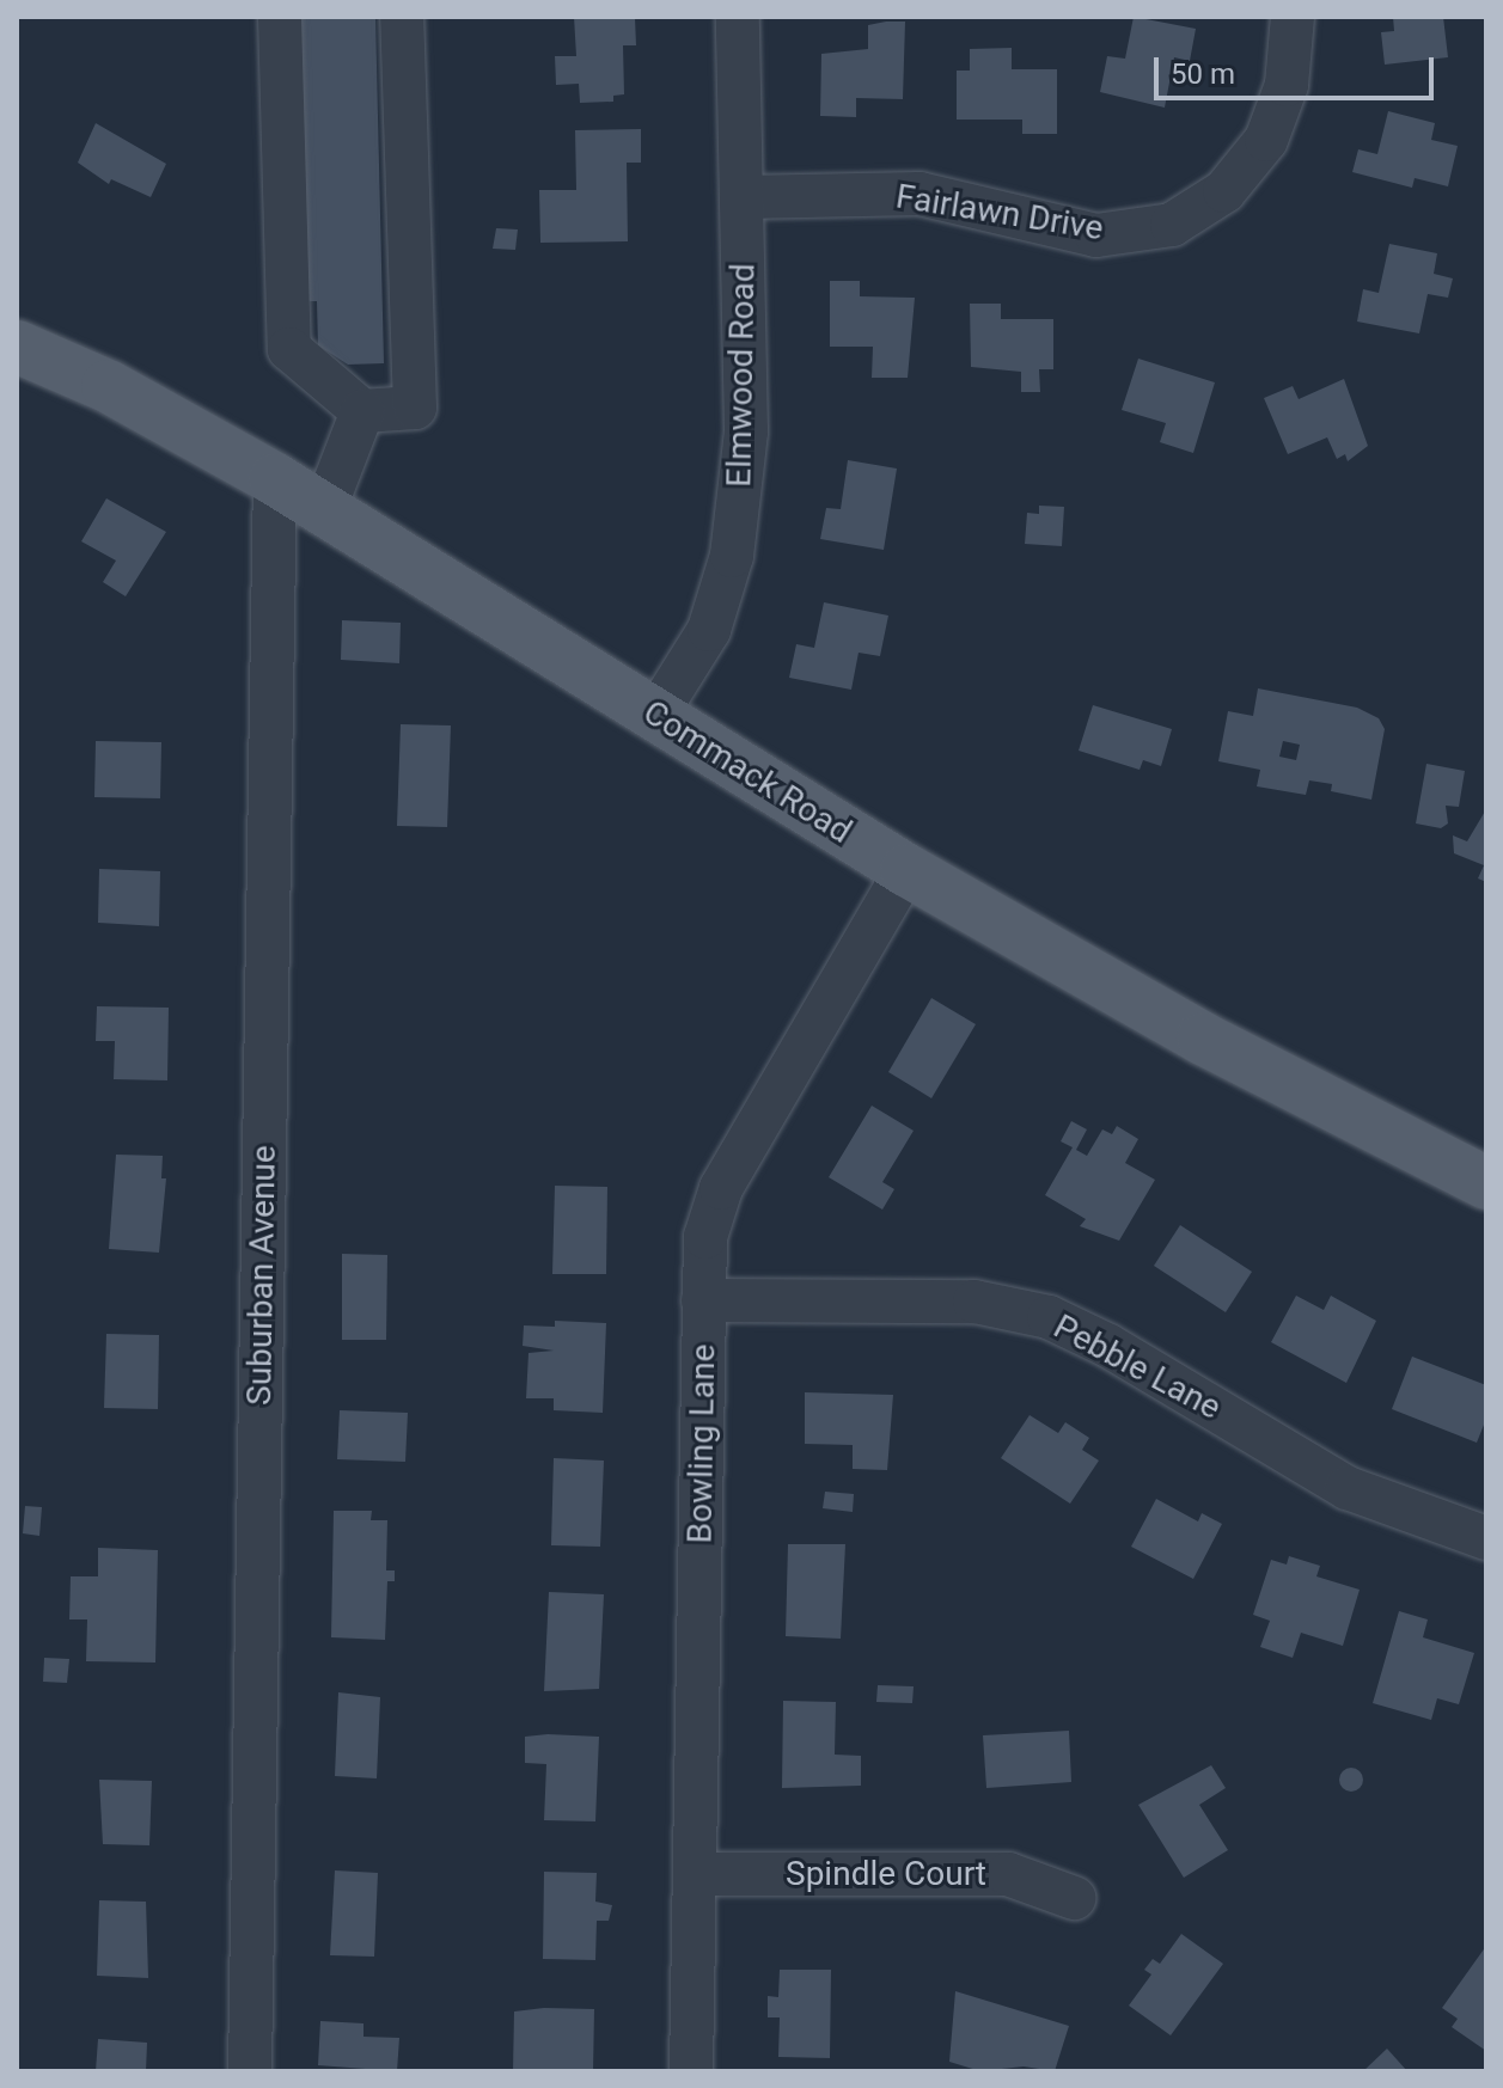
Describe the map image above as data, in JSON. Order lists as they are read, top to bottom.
{
  "streets": {
    "main road": ["Commack Road"],
    "street": [
      "Fairlawn Drive",
      "Elmwood Road",
      "Suburban Avenue",
      "Pebble Lane",
      "Bowling Lane",
      "Spindle Court"
    ]
  },
  "crossings": [
    ["Fairlawn Drive", "Elmwood Road"],
    ["Elmwood Road", "Commack Road"],
    ["Commack Road", "Suburban Avenue"],
    ["Commack Road", "Bowling Lane"],
    ["Pebble Lane", "Bowling Lane"],
    ["Bowling Lane", "Spindle Court"]
  ],
  "scale_bar": "50 m"
}
